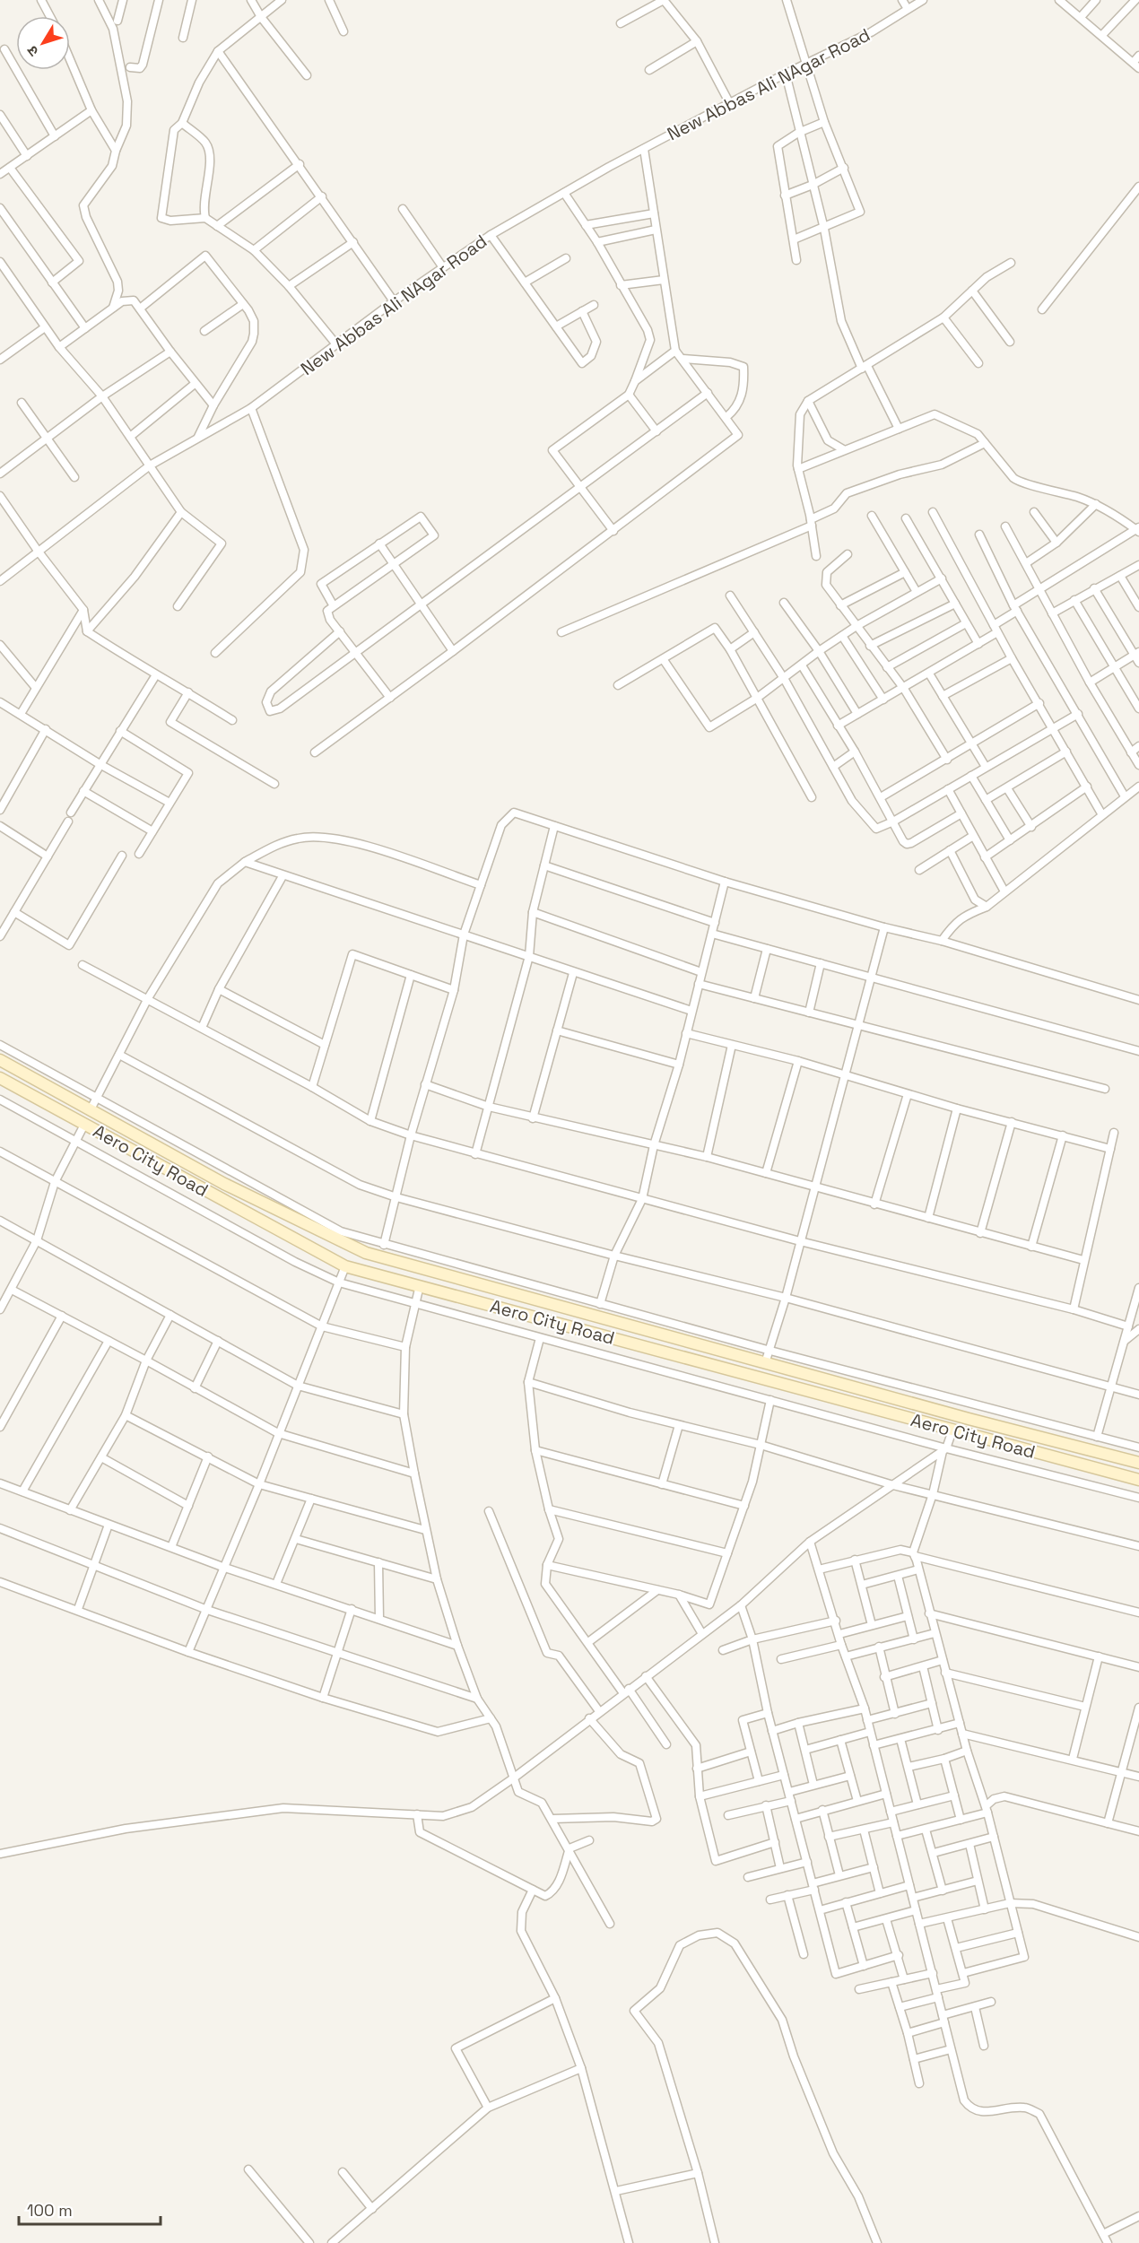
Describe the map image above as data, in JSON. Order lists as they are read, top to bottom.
{
  "streets": {
    "street": ["New Abbas Ali NAgar Road", "Aero City Road"]
  },
  "scale_bar": "100 m",
  "north": "bottom left"
}
